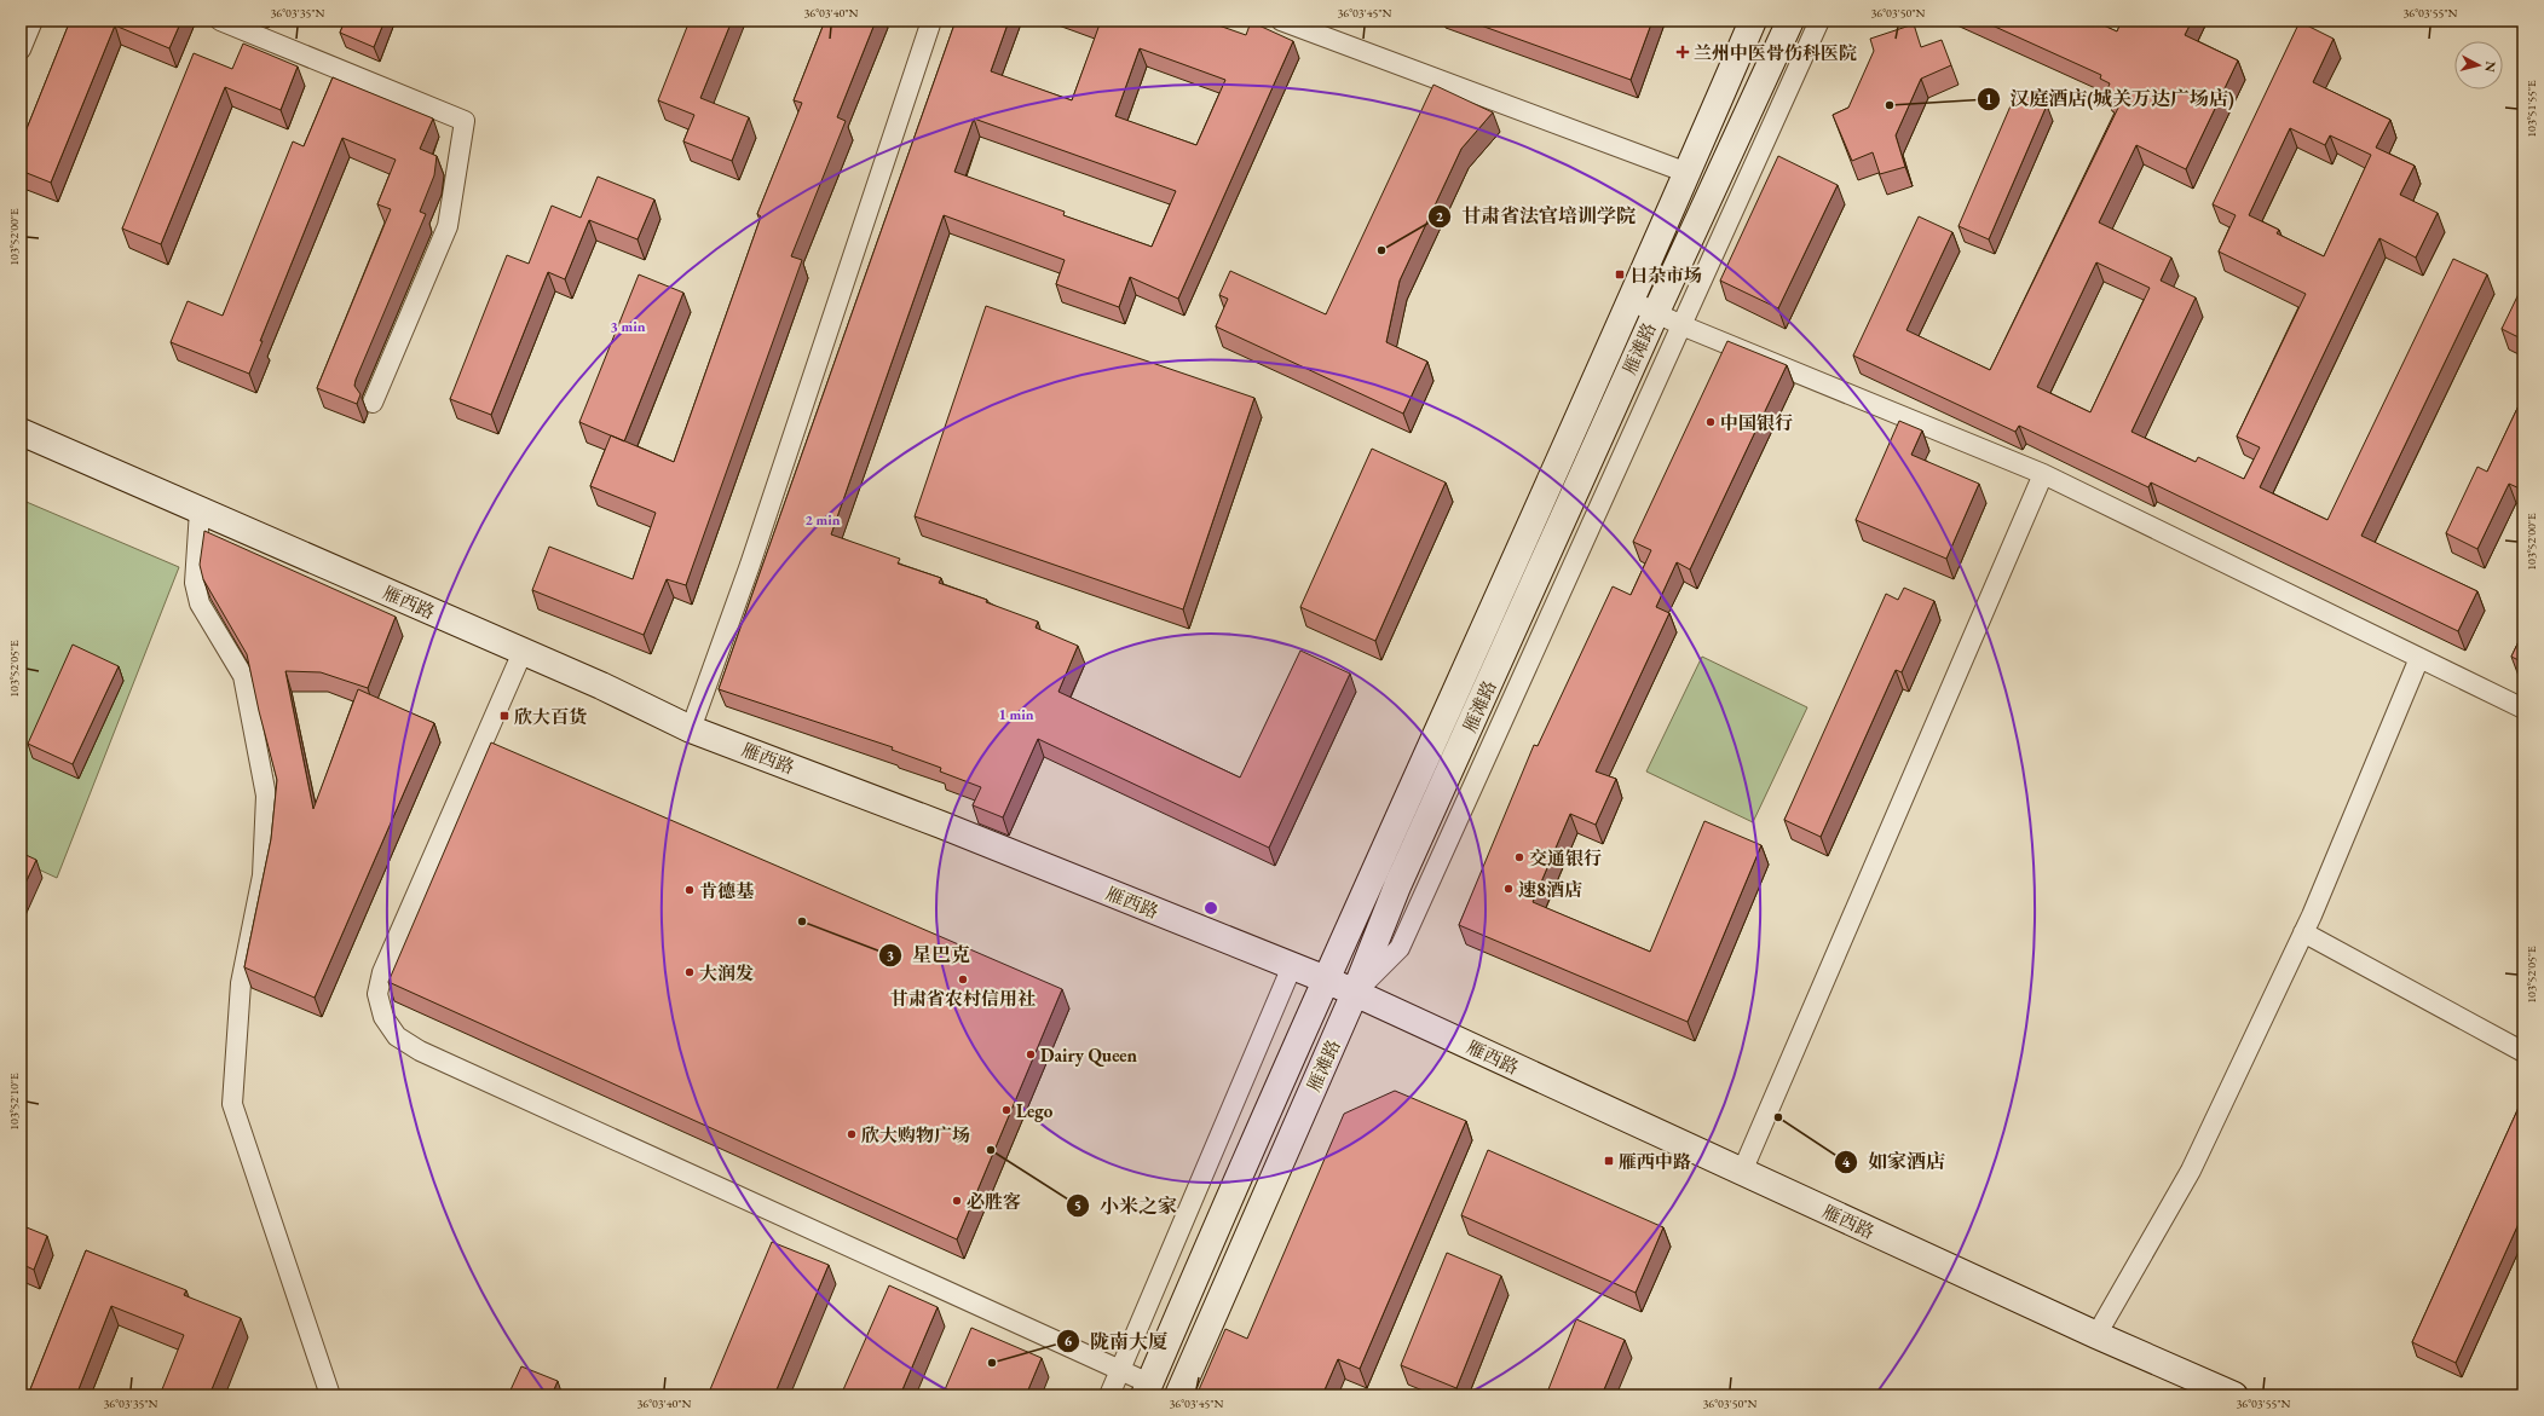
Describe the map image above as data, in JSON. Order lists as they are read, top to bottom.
{
  "streets": {
    "main road": ["雁滩路", "雁西路"]
  },
  "crossings": [
    ["雁滩路", "雁西路"]
  ],
  "places": {
    "health": ["兰州中医骨伤科医院"],
    "other": [
      "汉庭酒店(城关万达广场店)",
      "甘肃省法官培训学院",
      "中国银行",
      "交通银行",
      "速8酒店",
      "肯德基",
      "星巴克",
      "大润发",
      "甘肃省农村信用社",
      "Dairy Queen",
      "Lego",
      "如家酒店",
      "欣大购物广场",
      "小米之家",
      "必胜客",
      "陇南大厦"
    ],
    "transit": ["日杂市场", "欣大百货", "雁西中路"]
  },
  "north": "right",
  "coordinates": [
    "36°03'35\"N",
    "36°03'40\"N",
    "36°03'45\"N",
    "36°03'50\"N",
    "36°03'55\"N",
    "103°51'55\"E",
    "103°52'00\"E",
    "103°52'05\"E",
    "103°52'10\"E"
  ],
  "rings": ["3 min", "2 min", "1 min"]
}
